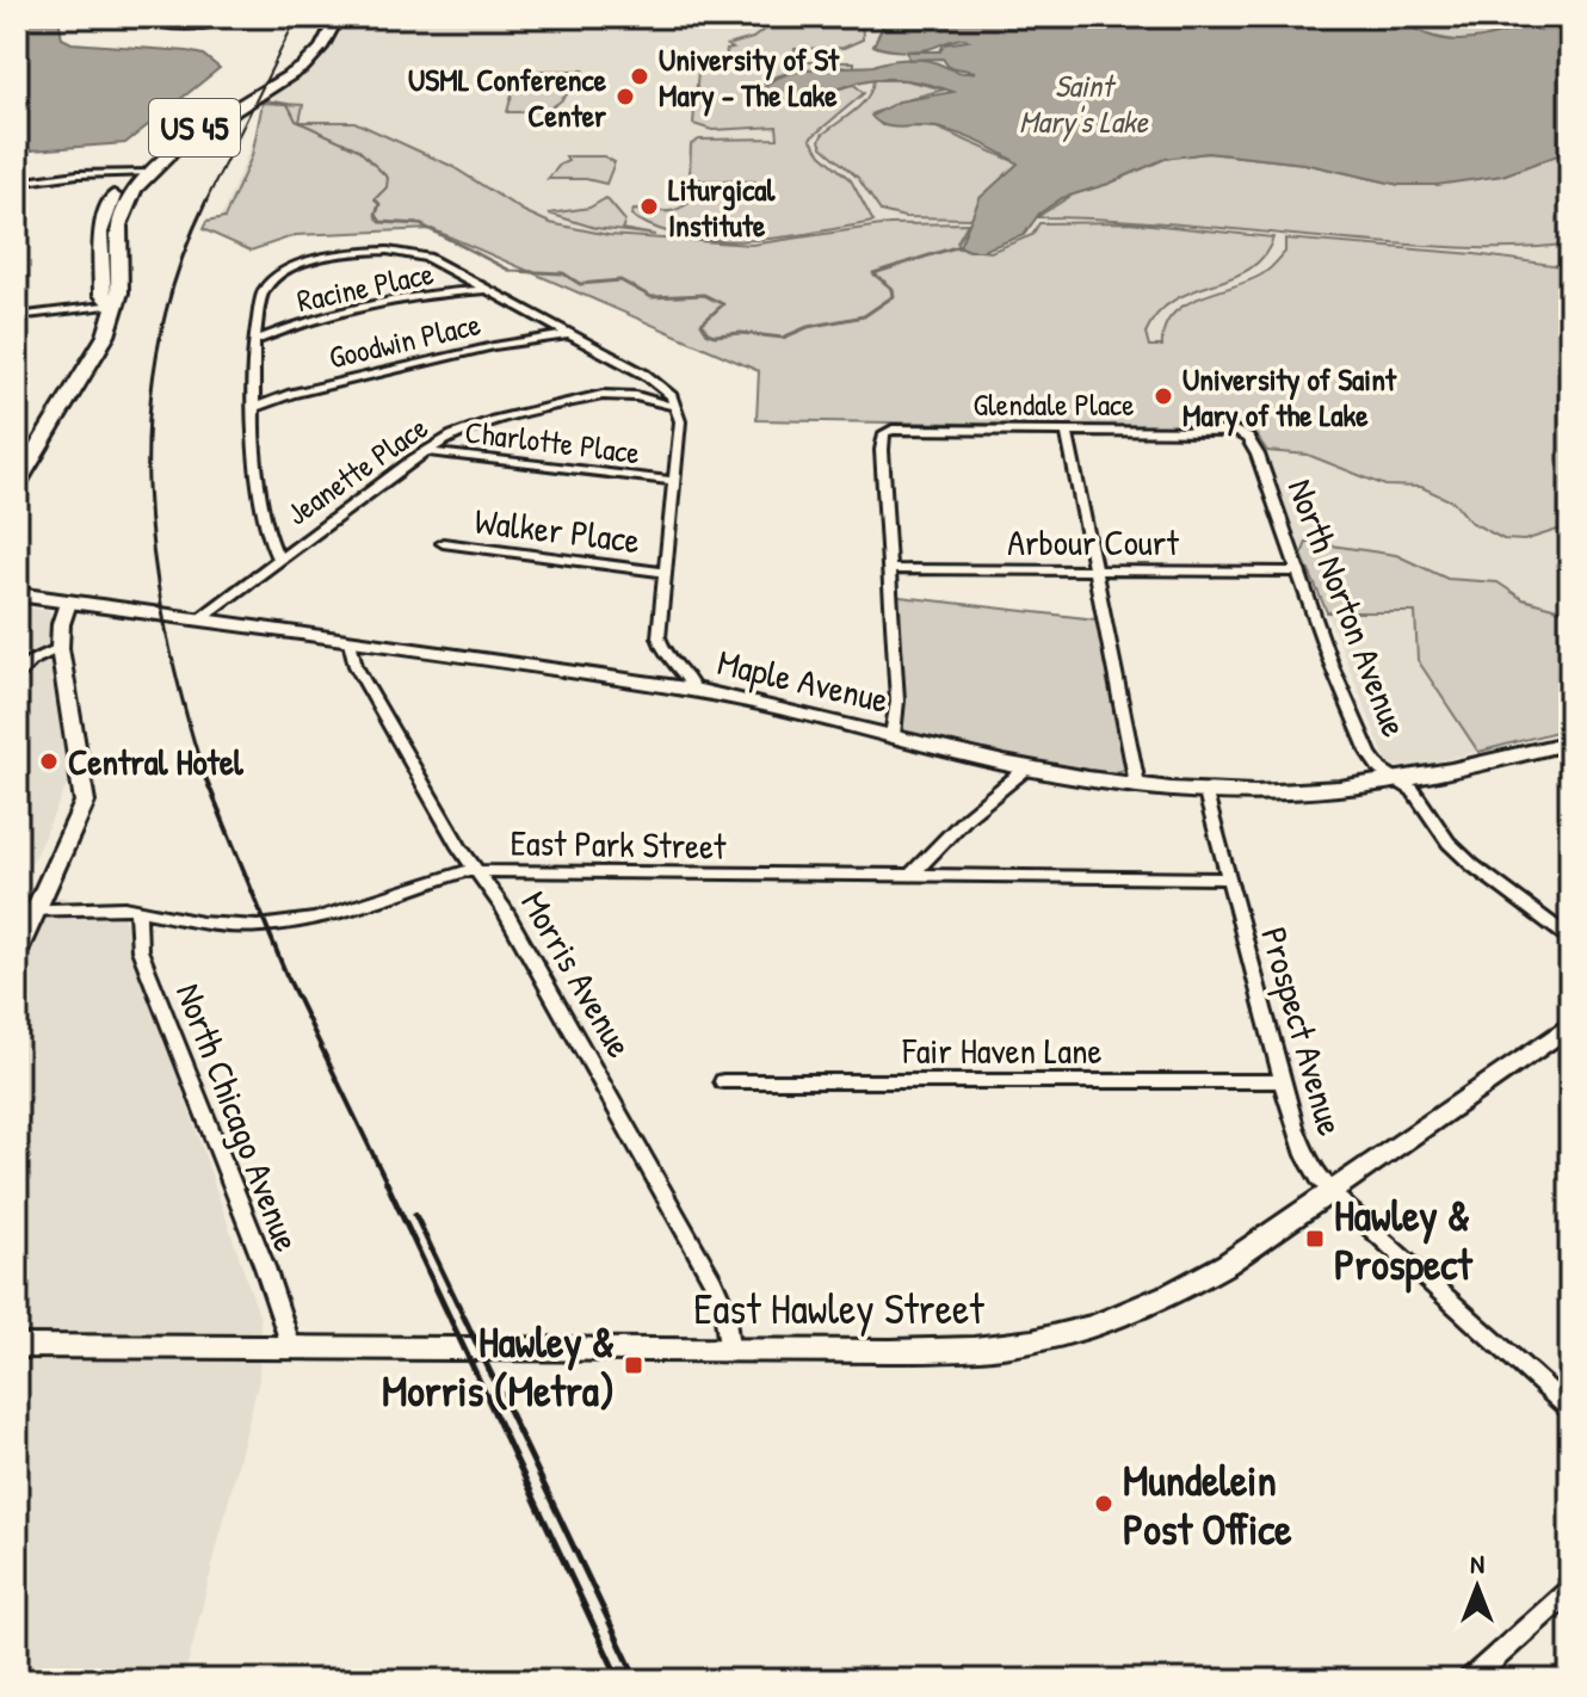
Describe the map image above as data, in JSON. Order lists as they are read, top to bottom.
{
  "streets": {
    "main road": ["US 45", "Maple Avenue"],
    "street": [
      "Racine Place",
      "Goodwin Place",
      "Glendale Place",
      "Charlotte Place",
      "Jeanette Place",
      "Walker Place",
      "Arbour Court",
      "North Norton Avenue",
      "East Park Street",
      "Morris Avenue",
      "Prospect Avenue",
      "Fair Haven Lane",
      "North Chicago Avenue",
      "East Hawley Street"
    ]
  },
  "crossings": [
    ["Glendale Place", "Arbour Court"],
    ["Glendale Place", "North Norton Avenue"],
    ["Charlotte Place", "Jeanette Place"],
    ["Jeanette Place", "Maple Avenue"],
    ["Arbour Court", "North Norton Avenue"],
    ["North Norton Avenue", "Maple Avenue"],
    ["Maple Avenue", "Morris Avenue"],
    ["Maple Avenue", "Prospect Avenue"],
    ["East Park Street", "Morris Avenue"],
    ["East Park Street", "Prospect Avenue"],
    ["East Park Street", "North Chicago Avenue"],
    ["Morris Avenue", "East Hawley Street"],
    ["Prospect Avenue", "Fair Haven Lane"],
    ["Prospect Avenue", "East Hawley Street"],
    ["North Chicago Avenue", "East Hawley Street"]
  ],
  "water": ["Saint Mary's Lake"],
  "places": {
    "other": [
      "University of St Mary - The Lake",
      "USML Conference Center",
      "Liturgical Institute",
      "University of Saint Mary of the Lake",
      "Central Hotel",
      "Mundelein Post Office"
    ],
    "transit": ["Hawley & Prospect", "Hawley & Morris (Metra)"]
  },
  "north": "top"
}
